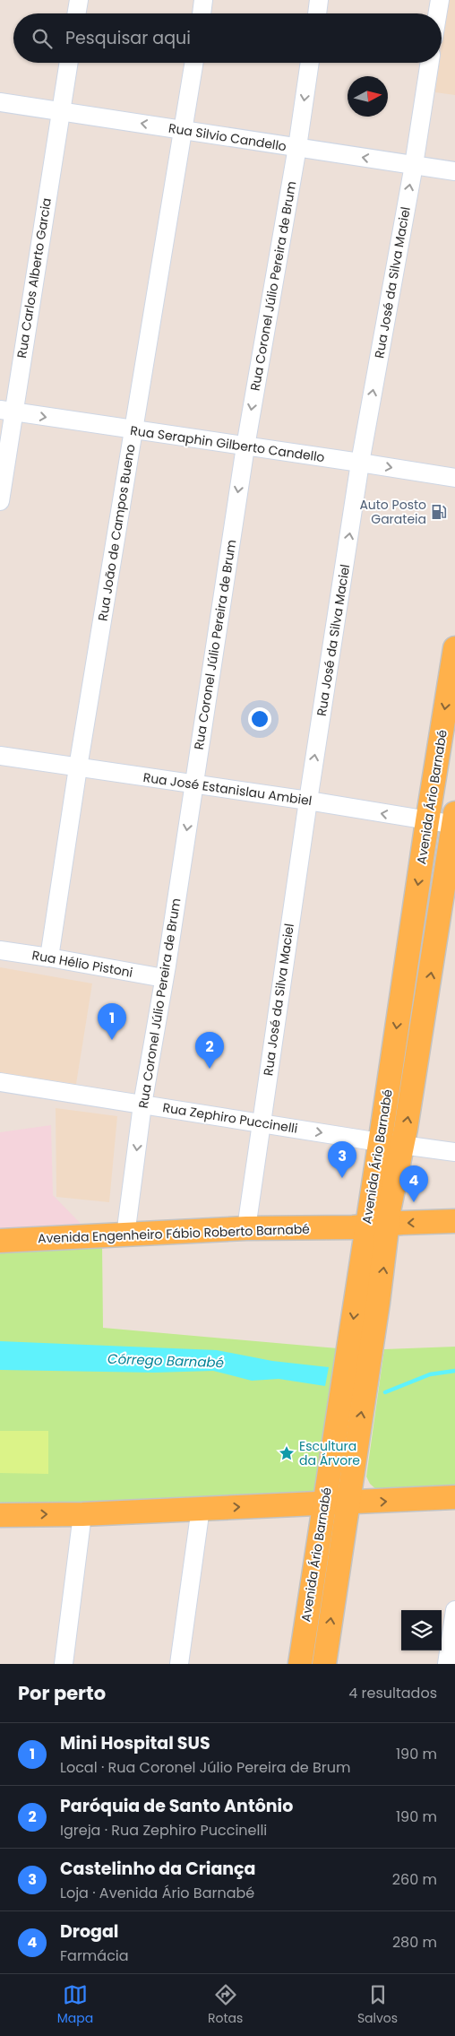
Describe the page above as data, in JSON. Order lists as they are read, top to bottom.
{
  "streets": {
    "main road": ["Avenida Ário Barnabé", "Avenida Engenheiro Fábio Roberto Barnabé"],
    "street": [
      "Rua Silvio Candello",
      "Rua Carlos Alberto Garcia",
      "Rua José da Silva Maciel",
      "Rua Coronel Júlio Pereira de Brum",
      "Rua Seraphin Gilberto Candello",
      "Rua João de Campos Bueno",
      "Rua José Estanislau Ambiel",
      "Rua Hélio Pistoni",
      "Rua Zephiro Puccinelli"
    ]
  },
  "crossings": [
    ["Rua Silvio Candello", "Rua Carlos Alberto Garcia"],
    ["Rua Silvio Candello", "Rua José da Silva Maciel"],
    ["Rua Silvio Candello", "Rua Coronel Júlio Pereira de Brum"],
    ["Rua Silvio Candello", "Rua João de Campos Bueno"],
    ["Rua Carlos Alberto Garcia", "Rua Seraphin Gilberto Candello"],
    ["Rua José da Silva Maciel", "Rua Seraphin Gilberto Candello"],
    ["Rua José da Silva Maciel", "Rua José Estanislau Ambiel"],
    ["Rua José da Silva Maciel", "Rua Zephiro Puccinelli"],
    ["Rua José da Silva Maciel", "Avenida Engenheiro Fábio Roberto Barnabé"],
    ["Rua Coronel Júlio Pereira de Brum", "Rua Seraphin Gilberto Candello"],
    ["Rua Coronel Júlio Pereira de Brum", "Rua José Estanislau Ambiel"],
    ["Rua Coronel Júlio Pereira de Brum", "Rua Hélio Pistoni"],
    ["Rua Coronel Júlio Pereira de Brum", "Rua Zephiro Puccinelli"],
    ["Rua Coronel Júlio Pereira de Brum", "Avenida Engenheiro Fábio Roberto Barnabé"],
    ["Rua Seraphin Gilberto Candello", "Rua João de Campos Bueno"],
    ["Rua João de Campos Bueno", "Rua José Estanislau Ambiel"],
    ["Rua João de Campos Bueno", "Rua Hélio Pistoni"],
    ["Rua José Estanislau Ambiel", "Avenida Ário Barnabé"],
    ["Avenida Ário Barnabé", "Rua Zephiro Puccinelli"],
    ["Avenida Ário Barnabé", "Avenida Engenheiro Fábio Roberto Barnabé"]
  ],
  "one_way": [
    "Rua Silvio Candello",
    "Rua José da Silva Maciel",
    "Rua Coronel Júlio Pereira de Brum",
    "Rua Seraphin Gilberto Candello"
  ],
  "water": ["Córrego Barnabé"],
  "places": {
    "fuel station": ["Auto Posto Garateia"],
    "place": ["Escultura da Árvore"]
  },
  "north": "right",
  "page": {
    "search": "Pesquisar aqui",
    "pins": [
      "1",
      "2",
      "3",
      "4"
    ],
    "heading": ["Por perto", "4 resultados"],
    "list": [
      {
        "mark": "1",
        "name": "Mini Hospital SUS",
        "note": "Local · Rua Coronel Júlio Pereira de Brum",
        "value": "190 m"
      },
      {
        "mark": "2",
        "name": "Paróquia de Santo Antônio",
        "note": "Igreja · Rua Zephiro Puccinelli",
        "value": "190 m"
      },
      {
        "mark": "3",
        "name": "Castelinho da Criança",
        "note": "Loja · Avenida Ário Barnabé",
        "value": "260 m"
      },
      {
        "mark": "4",
        "name": "Drogal",
        "note": "Farmácia",
        "value": "280 m"
      }
    ],
    "nav": ["Mapa", "Rotas", "Salvos"]
  }
}
